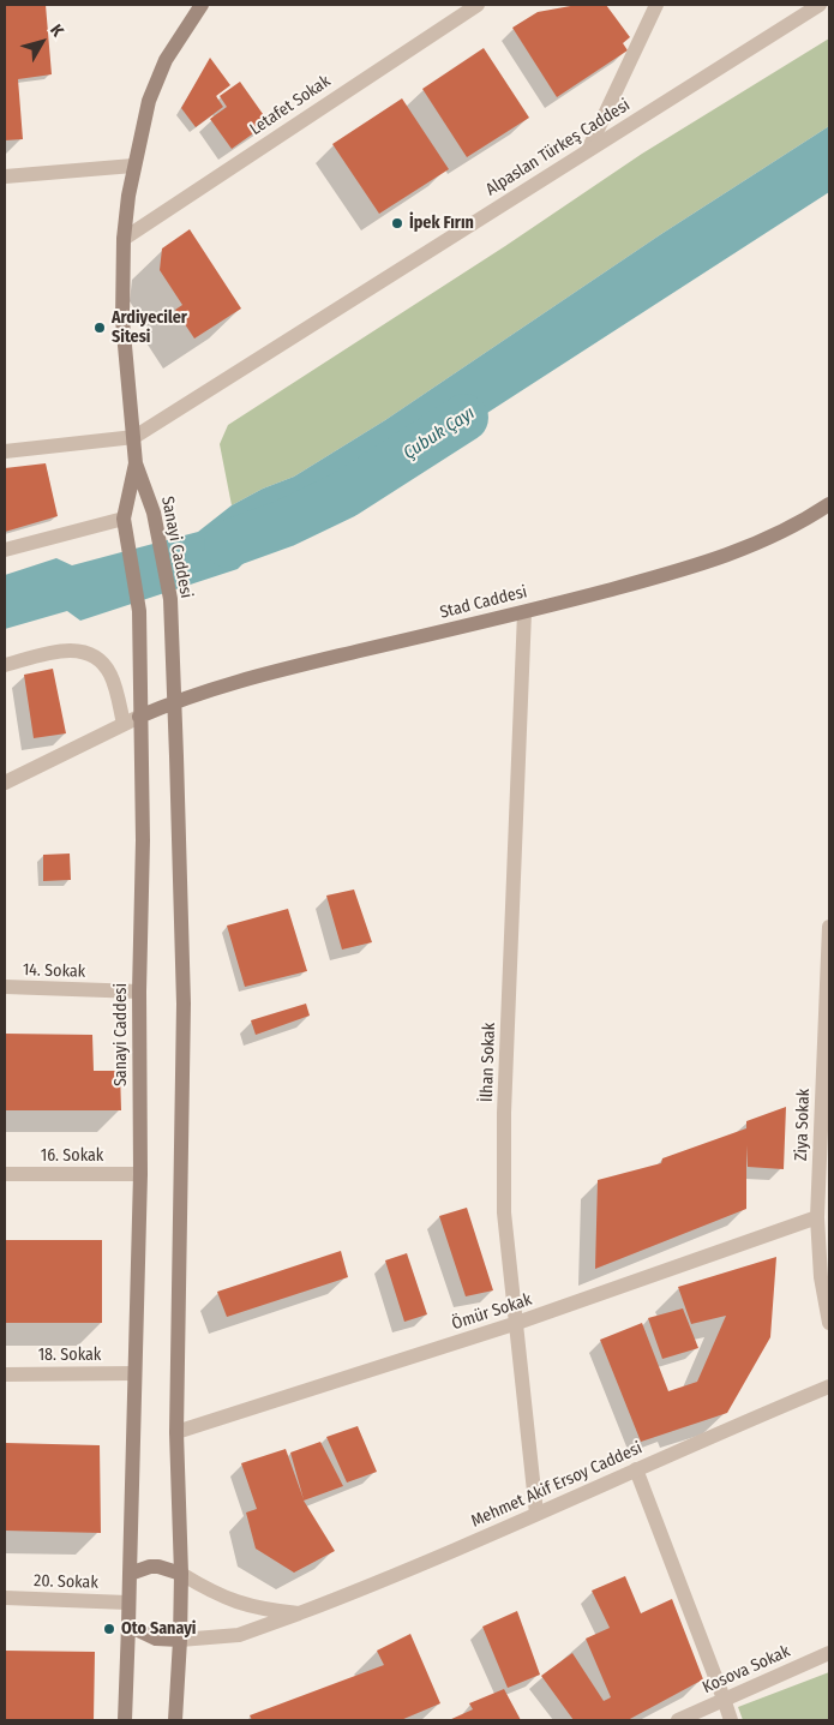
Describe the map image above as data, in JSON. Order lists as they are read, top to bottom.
{
  "streets": {
    "main road": ["Sanayi Caddesi", "Stad Caddesi"],
    "street": [
      "Letafet Sokak",
      "Alpaslan Türkeş Caddesi",
      "14. Sokak",
      "İlhan Sokak",
      "Ziya Sokak",
      "16. Sokak",
      "Ömür Sokak",
      "18. Sokak",
      "Mehmet Akif Ersoy Caddesi",
      "20. Sokak",
      "Kosova Sokak"
    ]
  },
  "crossings": [
    ["Sanayi Caddesi", "Stad Caddesi"],
    ["Sanayi Caddesi", "14. Sokak"],
    ["Sanayi Caddesi", "16. Sokak"],
    ["Sanayi Caddesi", "Ömür Sokak"],
    ["Sanayi Caddesi", "18. Sokak"],
    ["Sanayi Caddesi", "Mehmet Akif Ersoy Caddesi"],
    ["Sanayi Caddesi", "20. Sokak"],
    ["Stad Caddesi", "İlhan Sokak"],
    ["İlhan Sokak", "Ömür Sokak"],
    ["İlhan Sokak", "Mehmet Akif Ersoy Caddesi"],
    ["Ziya Sokak", "Ömür Sokak"]
  ],
  "water": ["Çubuk Çayı"],
  "places": ["İpek Fırın", "Ardiyeciler Sitesi", "Oto Sanayi"],
  "north": "top right"
}
